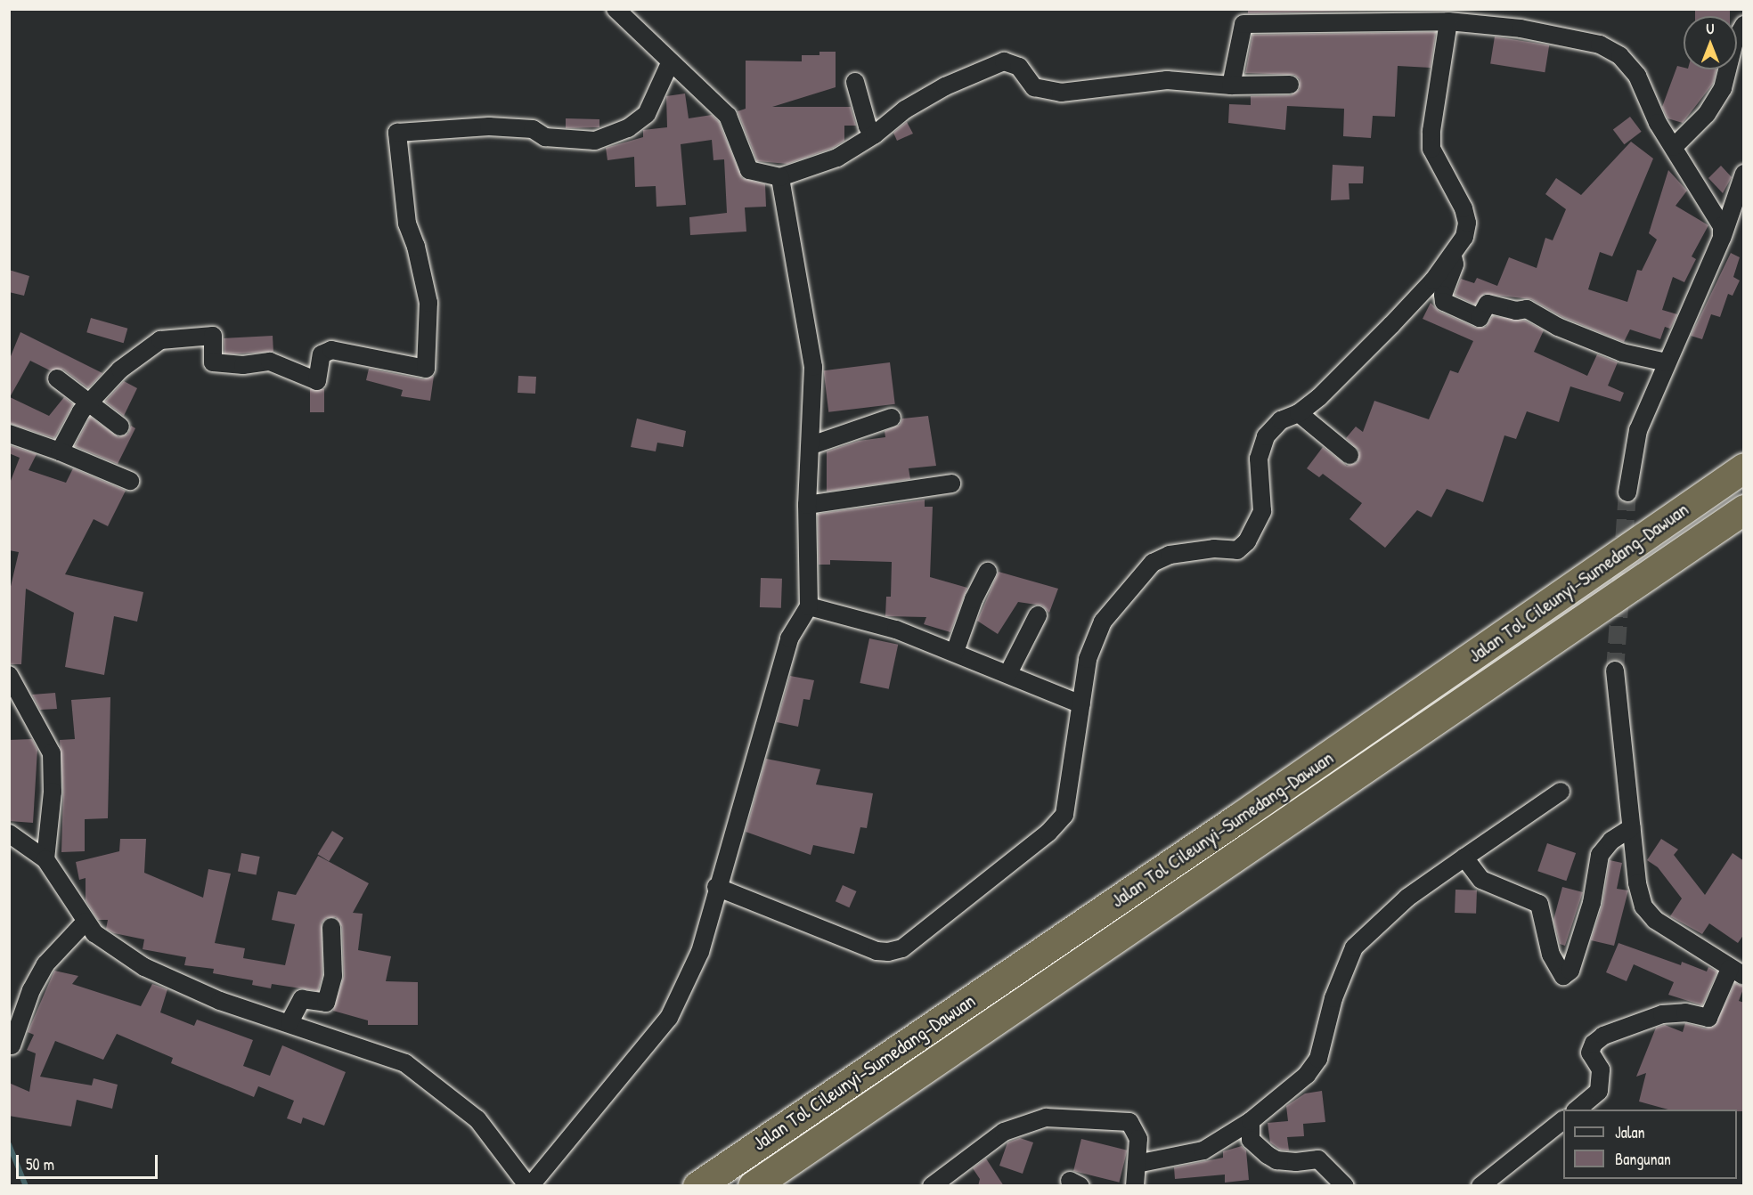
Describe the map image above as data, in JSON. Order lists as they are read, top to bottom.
{
  "streets": {
    "highway": ["Jalan Tol Cileunyi–Sumedang–Dawuan"]
  },
  "legend": ["Jalan", "Bangunan"],
  "scale_bar": "50 m",
  "north": "top"
}
